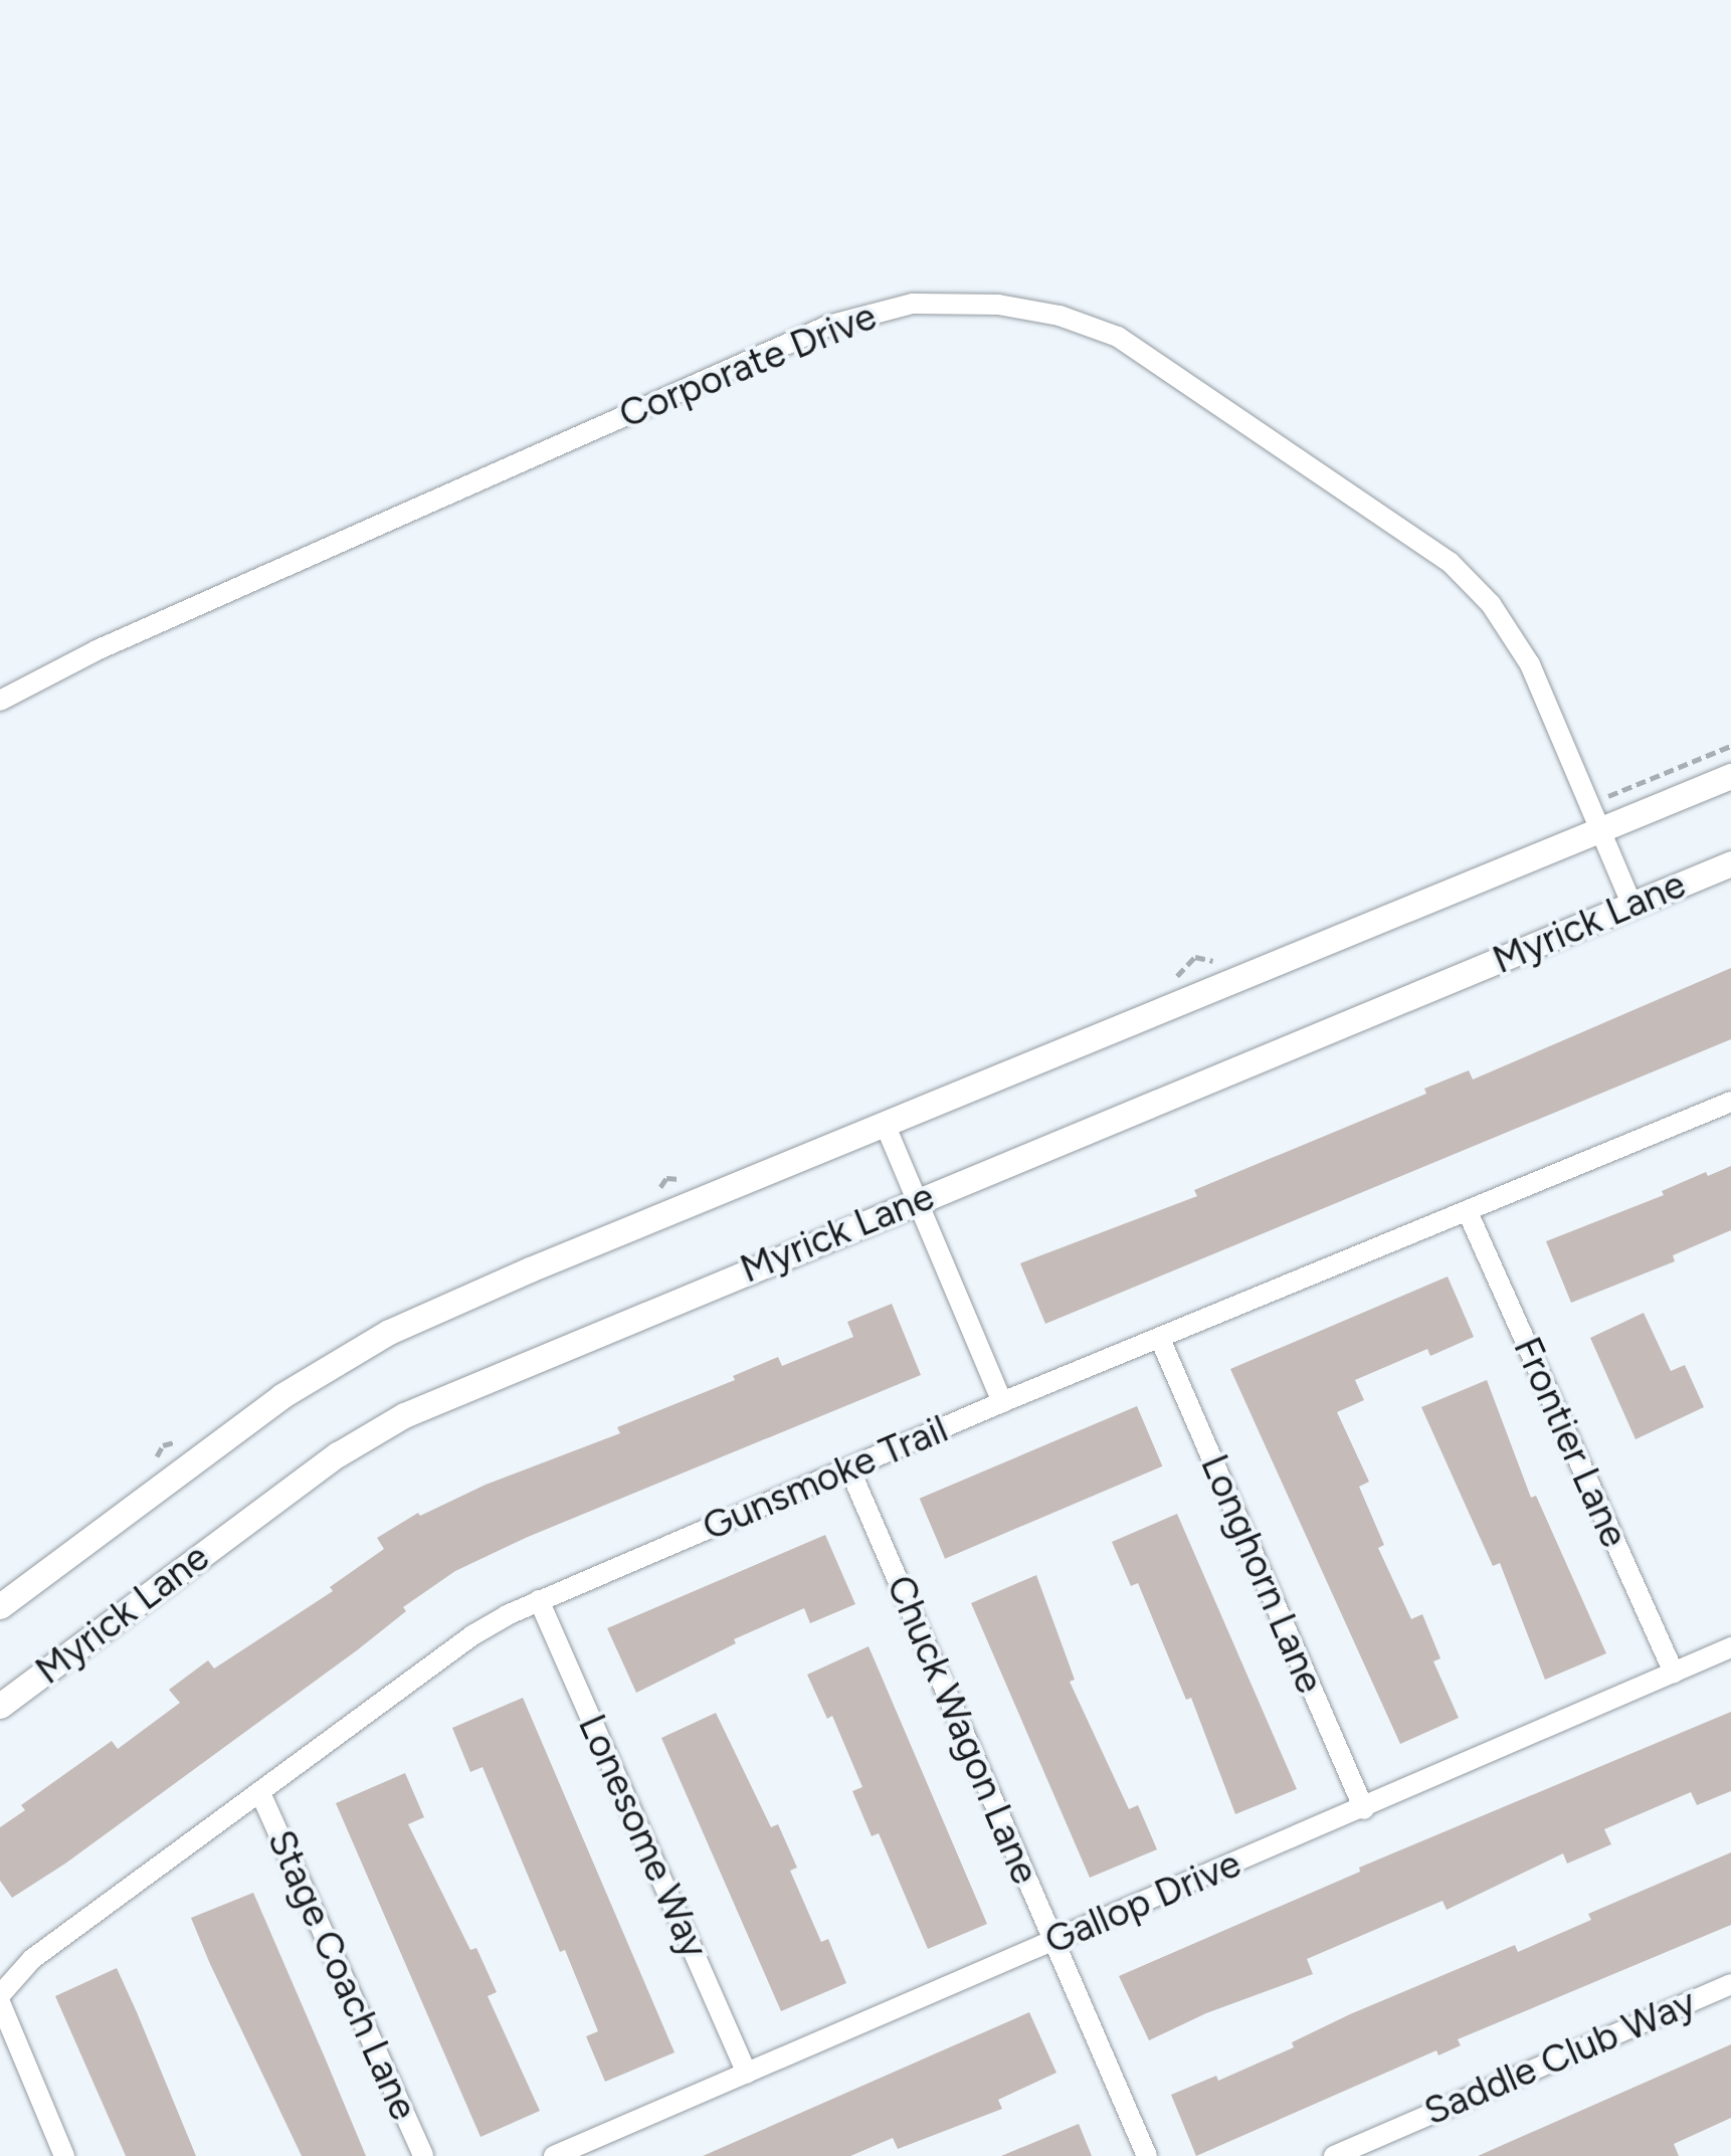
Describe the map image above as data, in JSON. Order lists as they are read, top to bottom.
{
  "streets": {
    "street": [
      "Corporate Drive",
      "Myrick Lane",
      "Frontier Lane",
      "Gunsmoke Trail",
      "Longhorn Lane",
      "Chuck Wagon Lane",
      "Lonesome Way",
      "Gallop Drive",
      "Stage Coach Lane",
      "Saddle Club Way"
    ]
  },
  "crossings": [
    ["Corporate Drive", "Myrick Lane"],
    ["Frontier Lane", "Gunsmoke Trail"],
    ["Frontier Lane", "Gallop Drive"],
    ["Gunsmoke Trail", "Longhorn Lane"],
    ["Gunsmoke Trail", "Chuck Wagon Lane"],
    ["Gunsmoke Trail", "Lonesome Way"],
    ["Gunsmoke Trail", "Stage Coach Lane"],
    ["Longhorn Lane", "Gallop Drive"],
    ["Chuck Wagon Lane", "Gallop Drive"],
    ["Lonesome Way", "Gallop Drive"]
  ]
}
